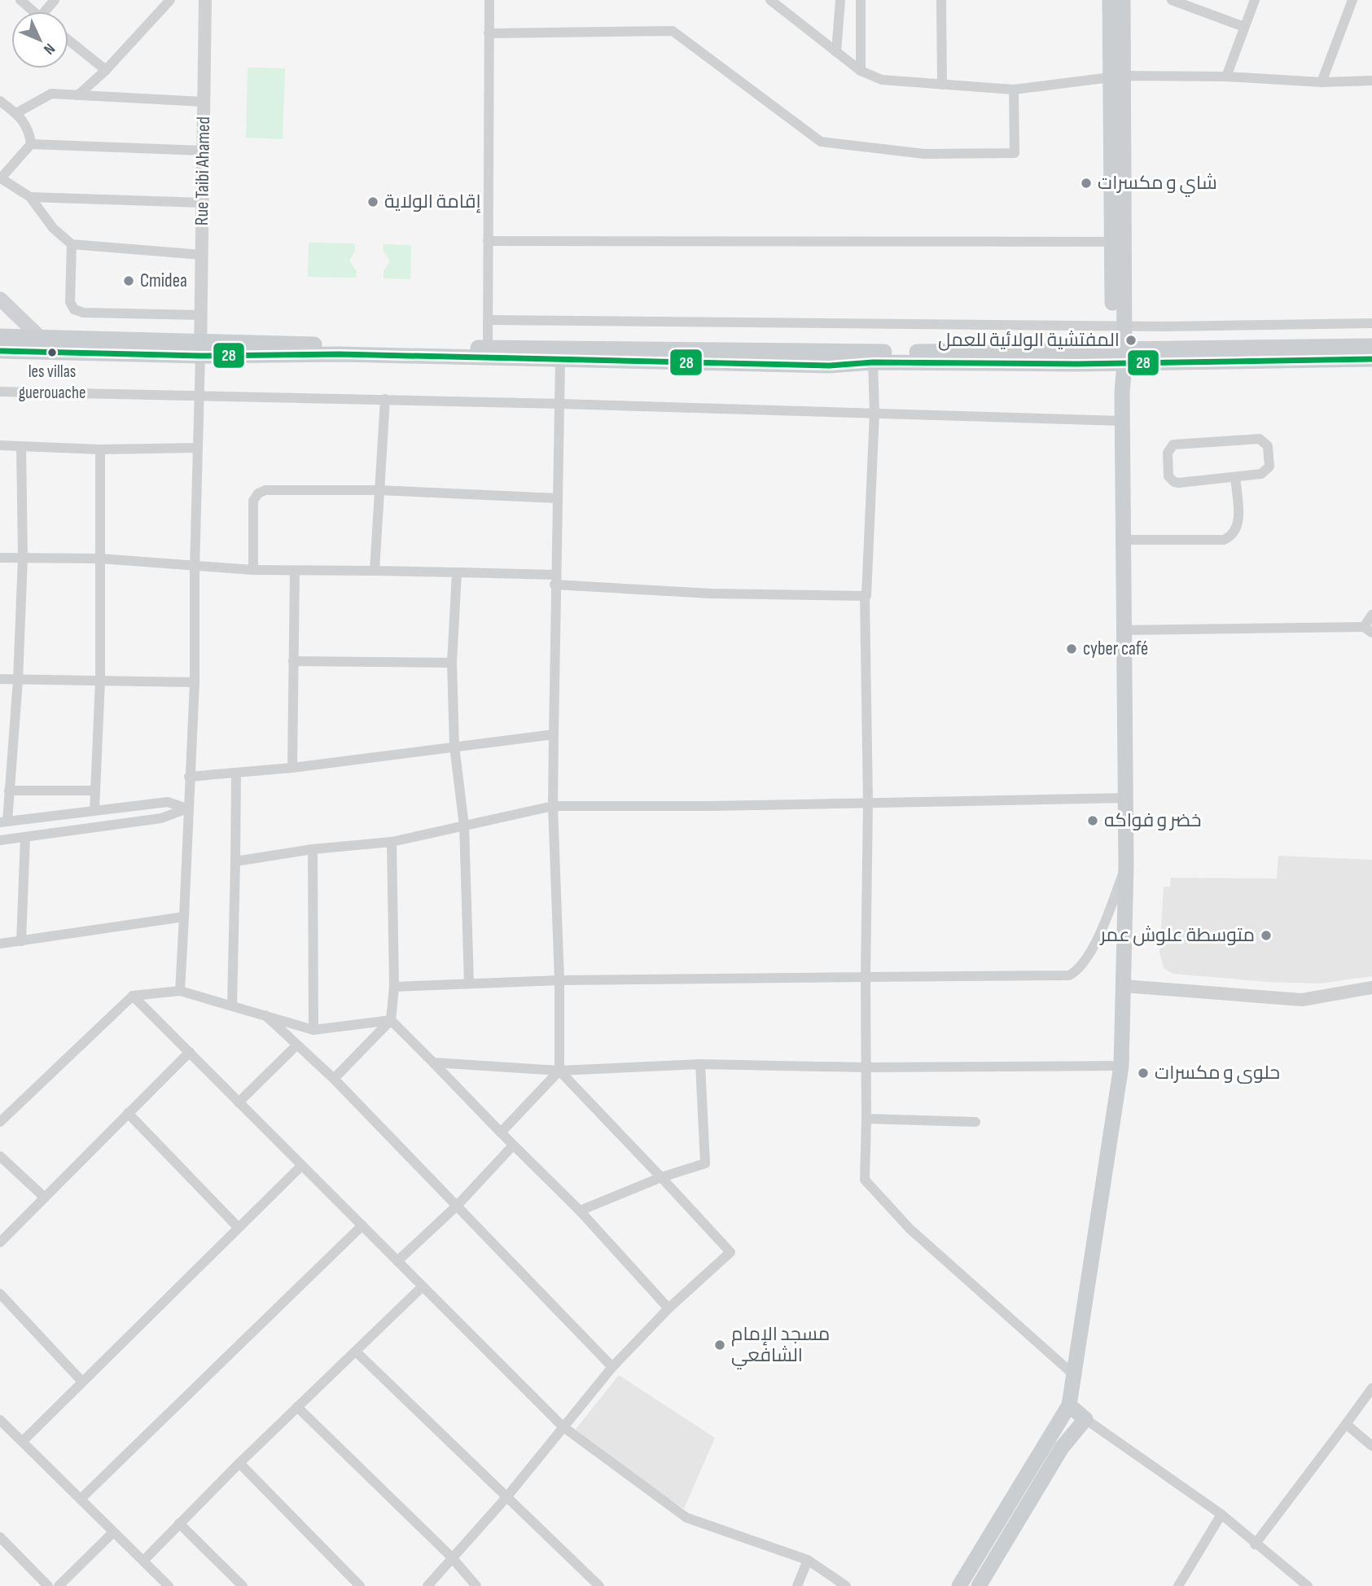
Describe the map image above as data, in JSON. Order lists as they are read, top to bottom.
{
  "streets": {
    "street": ["Rue Taibi Ahamed"]
  },
  "places": [
    "شاي و مكسرات",
    "إقامة الولاية",
    "Cmidea",
    "المفتشية الولائية للعمل",
    "les villas guerouache",
    "cyber café",
    "خضر و فواكه",
    "متوسطة علوش عمر",
    "حلوى و مكسرات",
    "مسجد الإمام الشافعي"
  ],
  "lines": ["transit line 28"],
  "north": "bottom right"
}
